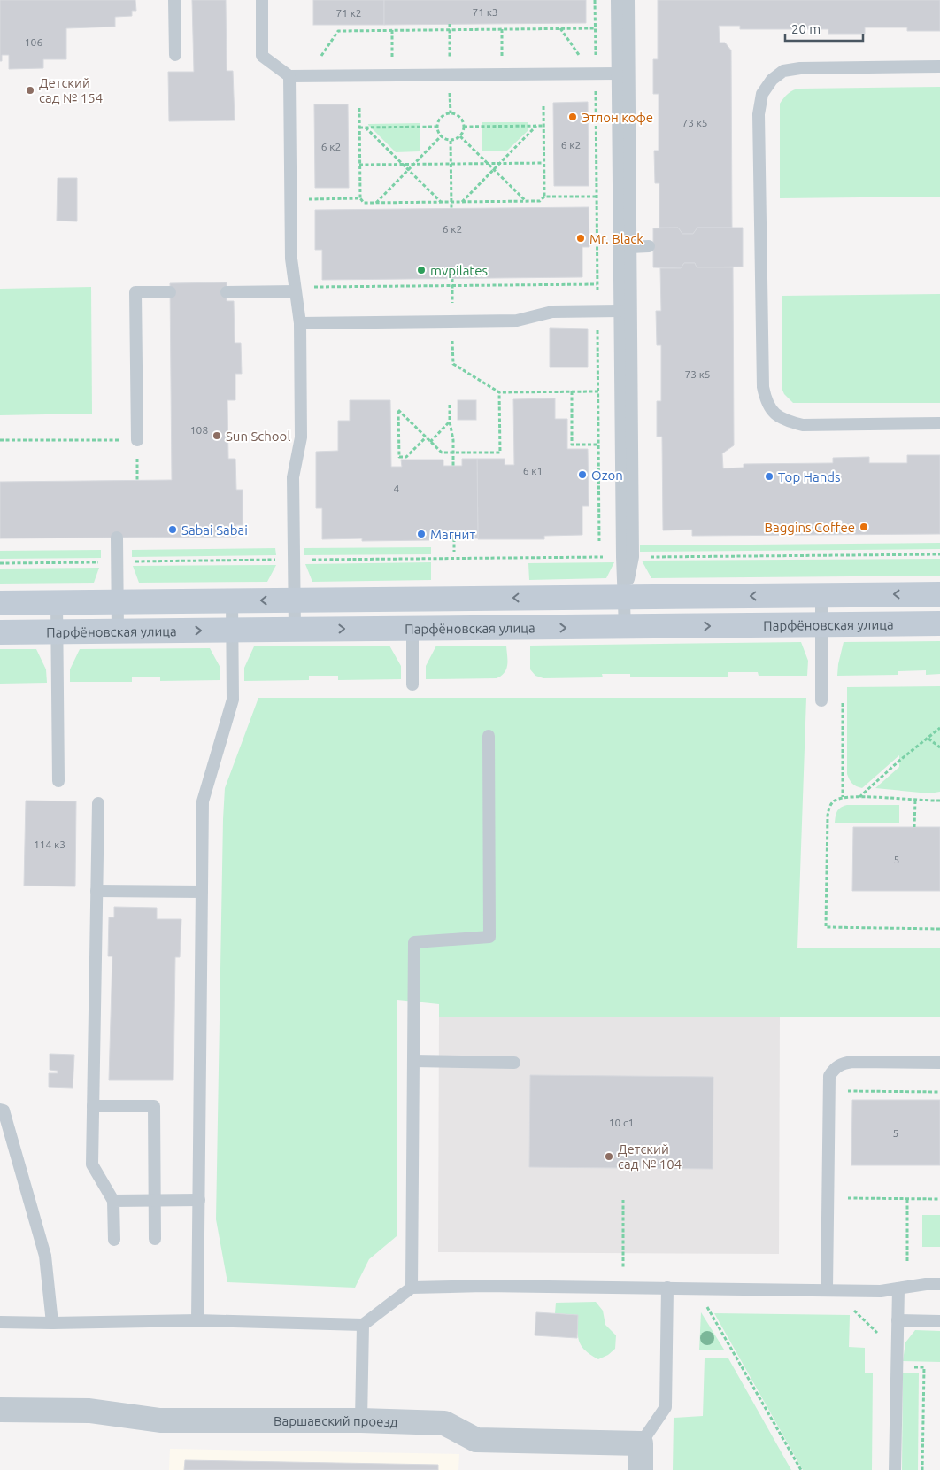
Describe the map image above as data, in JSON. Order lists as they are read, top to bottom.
{
  "streets": {
    "street": ["Парфёновская улица", "Варшавский проезд"]
  },
  "places": [
    "Детский сад № 154",
    "Этлон кофе",
    "Mr. Black",
    "mvpilates",
    "Sun School",
    "Ozon",
    "Top Hands",
    "Baggins Coffee",
    "Sabai Sabai",
    "Магнит",
    "Детский сад № 104"
  ],
  "house_numbers": [
    "71 к3",
    "71 к2",
    "106",
    "73 к5",
    "6 к2",
    "6 к2",
    "6 к2",
    "73 к5",
    "108",
    "6 к1",
    "4",
    "114 к3",
    "5",
    "10 с1",
    "5"
  ],
  "scale_bar": "20 m"
}
